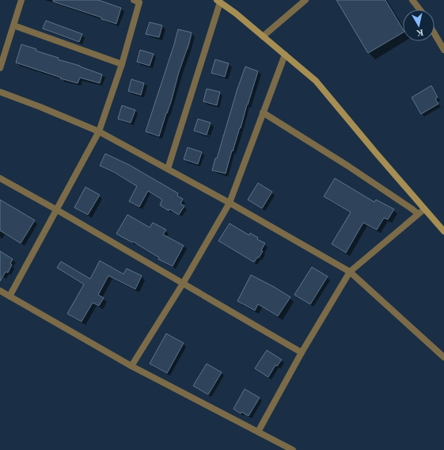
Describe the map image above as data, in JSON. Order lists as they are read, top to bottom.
{
  "north": "bottom"
}
